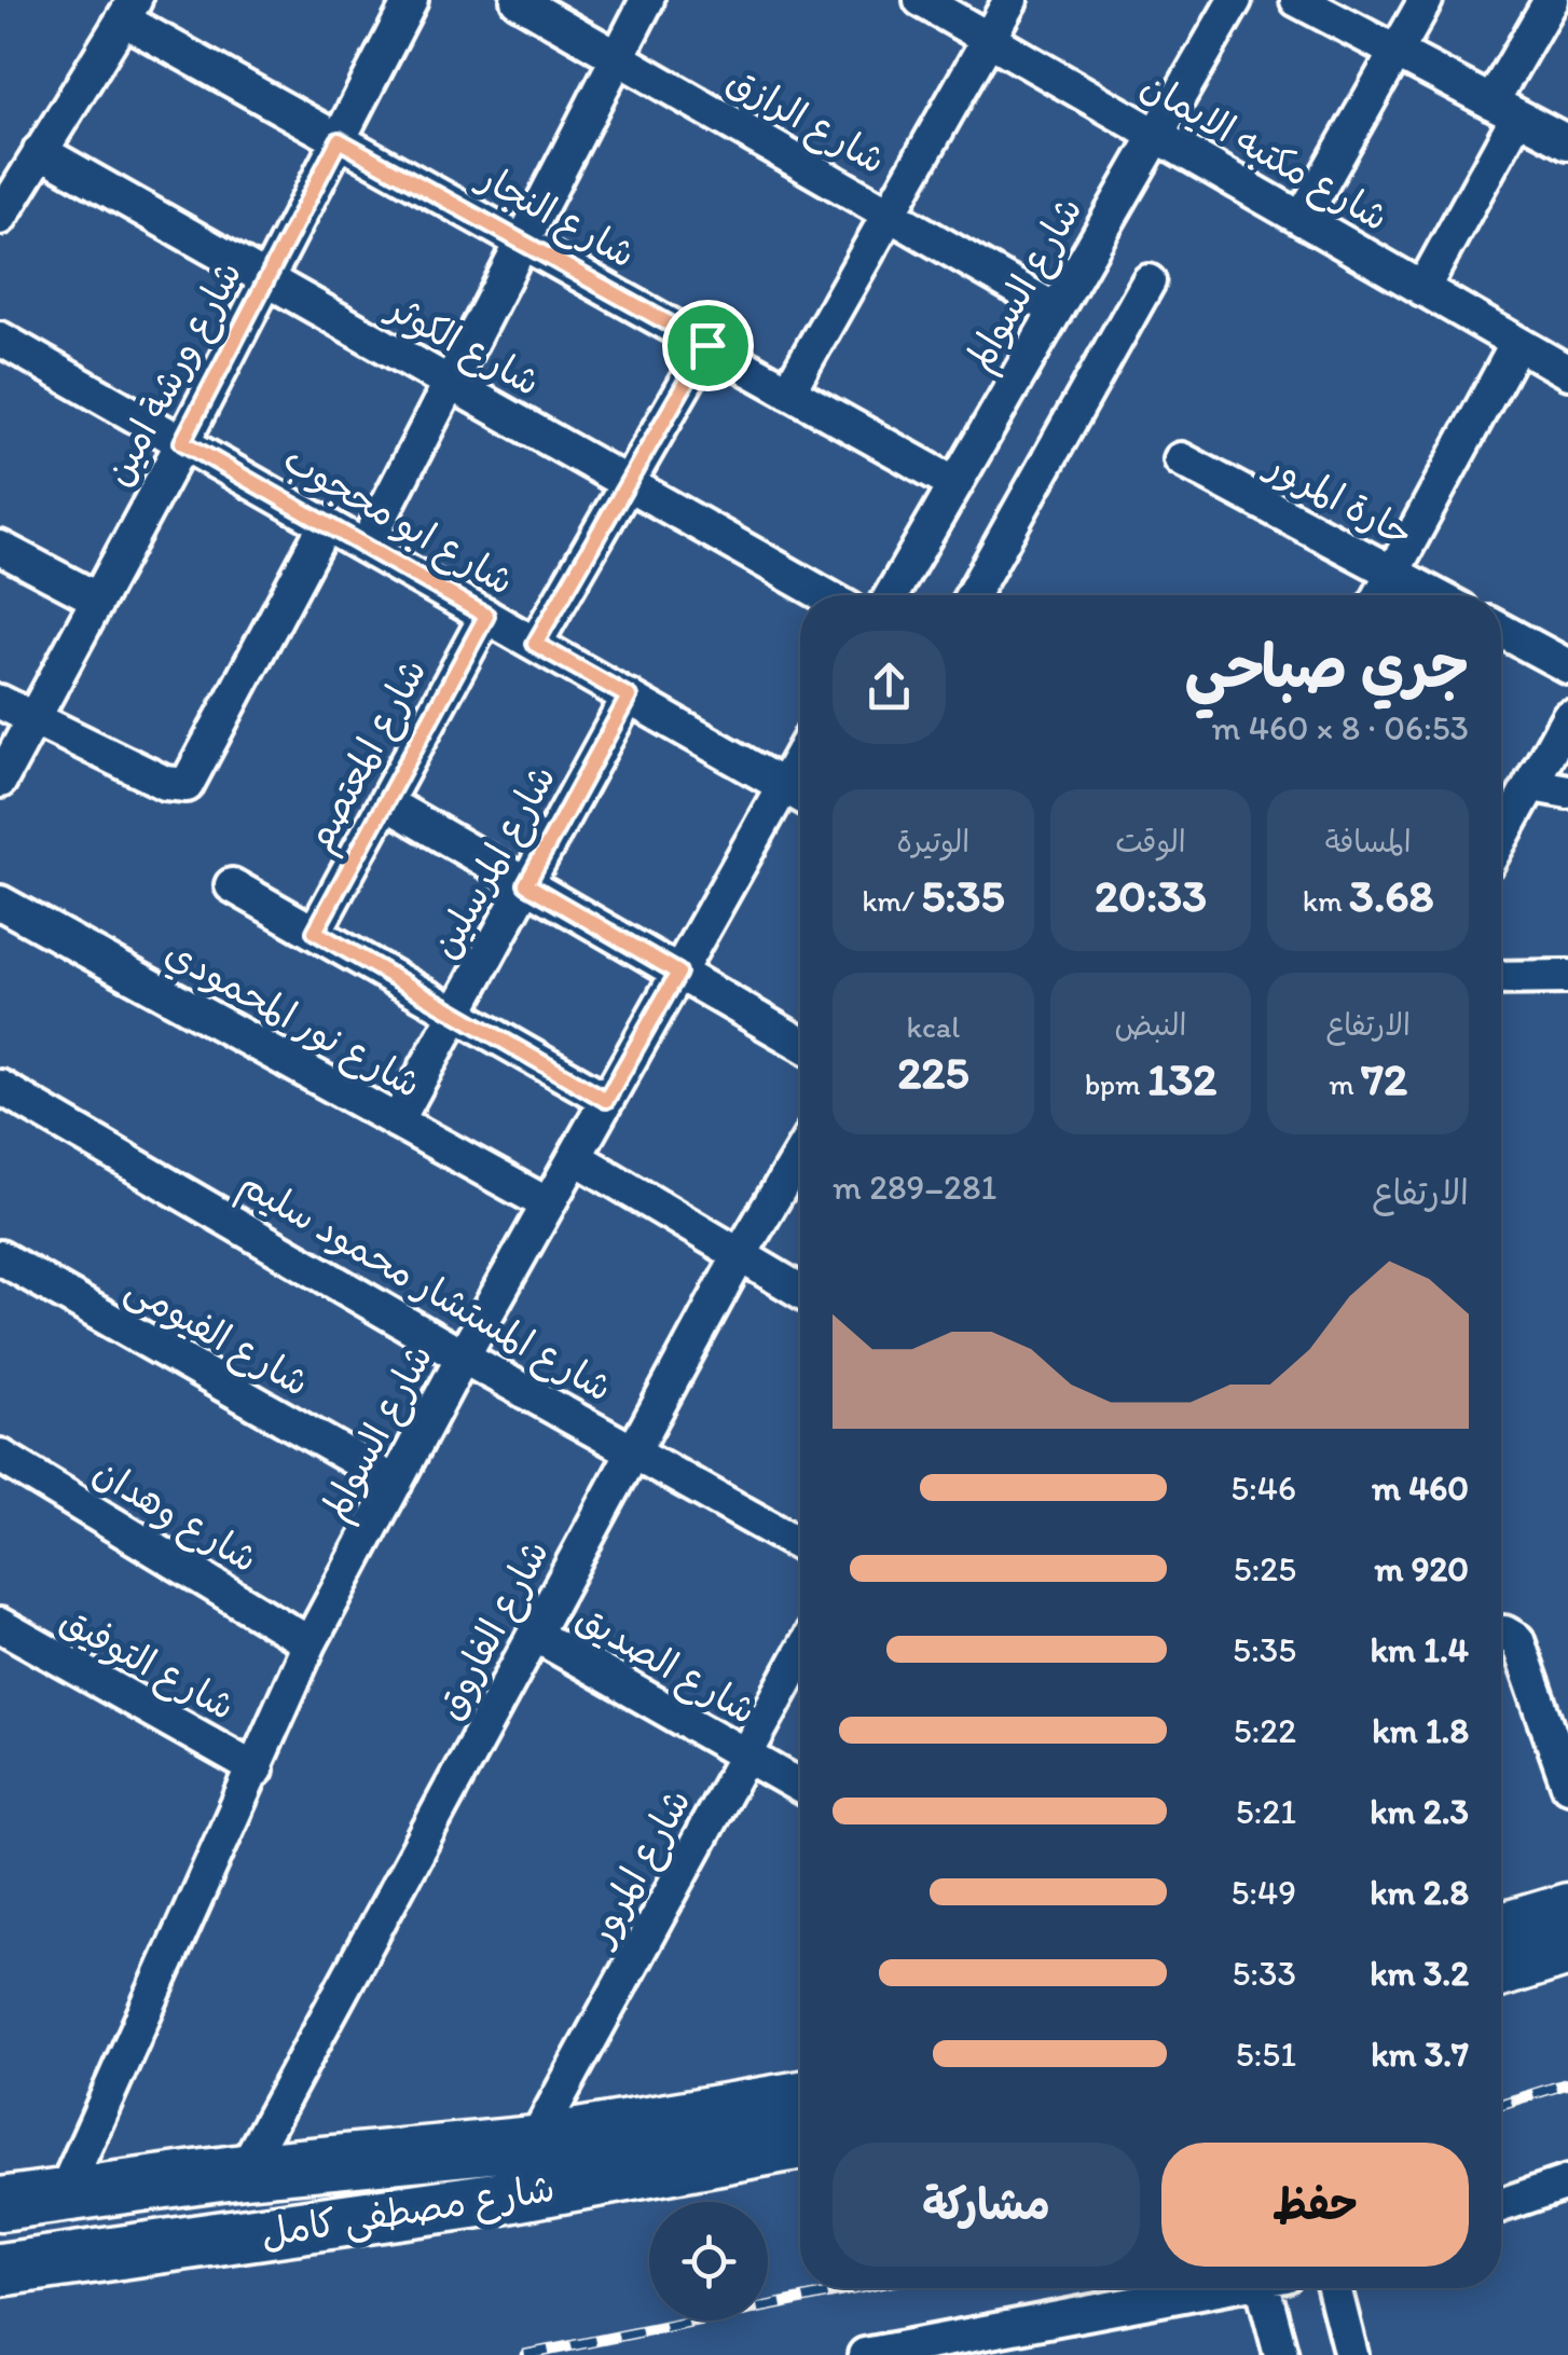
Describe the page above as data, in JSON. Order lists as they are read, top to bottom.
{
  "streets": {
    "main road": ["شارع مصطفى كامل"],
    "street": [
      "شارع الرازق",
      "شارع مكتبه الايمان",
      "شارع النجار",
      "شارع السوالم",
      "شارع الكوثر",
      "شارع ورشة امين",
      "حارة المرور",
      "شارع ابو محجوب",
      "شارع المعتصم",
      "شارع المرسلين",
      "شارع نور المحمودي",
      "شارع المستشار محمود سليم",
      "شارع الفيومى",
      "شارع وهدان",
      "شارع الفاروق",
      "شارع التوفيق",
      "شارع الصديق",
      "شارع المرور"
    ]
  },
  "crossings": [
    ["شارع الرازق", "شارع السوالم"],
    ["شارع مكتبه الايمان", "شارع السوالم"],
    ["شارع النجار", "شارع السوالم"],
    ["شارع النجار", "شارع ورشة امين"],
    ["شارع السوالم", "شارع ابو محجوب"],
    ["شارع السوالم", "شارع نور المحمودي"],
    ["شارع السوالم", "شارع المستشار محمود سليم"],
    ["شارع السوالم", "شارع الفيومى"],
    ["شارع السوالم", "شارع وهدان"],
    ["شارع السوالم", "شارع التوفيق"],
    ["شارع السوالم", "شارع مصطفى كامل"],
    ["شارع الكوثر", "شارع ورشة امين"],
    ["شارع ورشة امين", "شارع ابو محجوب"],
    ["شارع ابو محجوب", "شارع المعتصم"],
    ["شارع ابو محجوب", "شارع المرسلين"],
    ["شارع المرسلين", "شارع نور المحمودي"],
    ["شارع المستشار محمود سليم", "شارع الفاروق"],
    ["شارع الفاروق", "شارع الصديق"],
    ["شارع الفاروق", "شارع مصطفى كامل"],
    ["شارع الصديق", "شارع المرور"],
    ["شارع المرور", "شارع مصطفى كامل"]
  ],
  "page": {
    "heading": ["جري صباحي", "06:53 · 8 × 460 m"],
    "stats": [
      ["المسافة", "3.68 km"],
      ["الوقت", "20:33"],
      ["الوتيرة", "5:35 /km"],
      ["الارتفاع", "72 m"],
      ["النبض", "132 bpm"],
      ["kcal", "225"]
    ],
    "chart": ["الارتفاع", "281–289 m"],
    "list": [
      {
        "name": "460 m",
        "note": "5:46"
      },
      {
        "name": "920 m",
        "note": "5:25"
      },
      {
        "name": "1.4 km",
        "note": "5:35"
      },
      {
        "name": "1.8 km",
        "note": "5:22"
      },
      {
        "name": "2.3 km",
        "note": "5:21"
      },
      {
        "name": "2.8 km",
        "note": "5:49"
      },
      {
        "name": "3.2 km",
        "note": "5:33"
      },
      {
        "name": "3.7 km",
        "note": "5:51"
      }
    ],
    "buttons": ["حفظ", "مشاركة"]
  }
}
